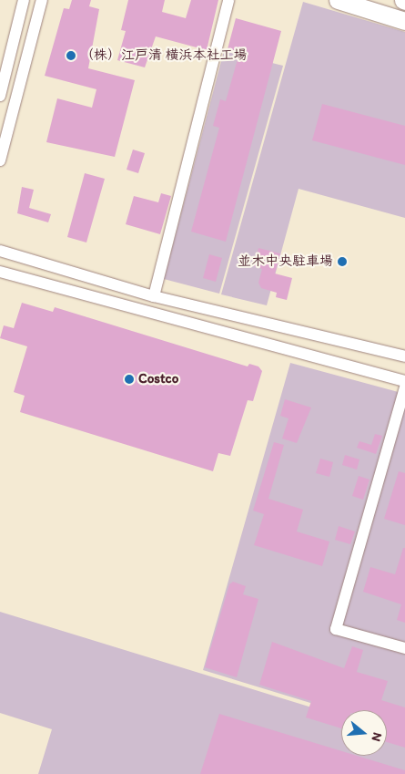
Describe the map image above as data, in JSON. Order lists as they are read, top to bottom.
{
  "places": ["（株）江戸清 横浜本社工場", "並木中央駐車場", "Costco"],
  "north": "right"
}
